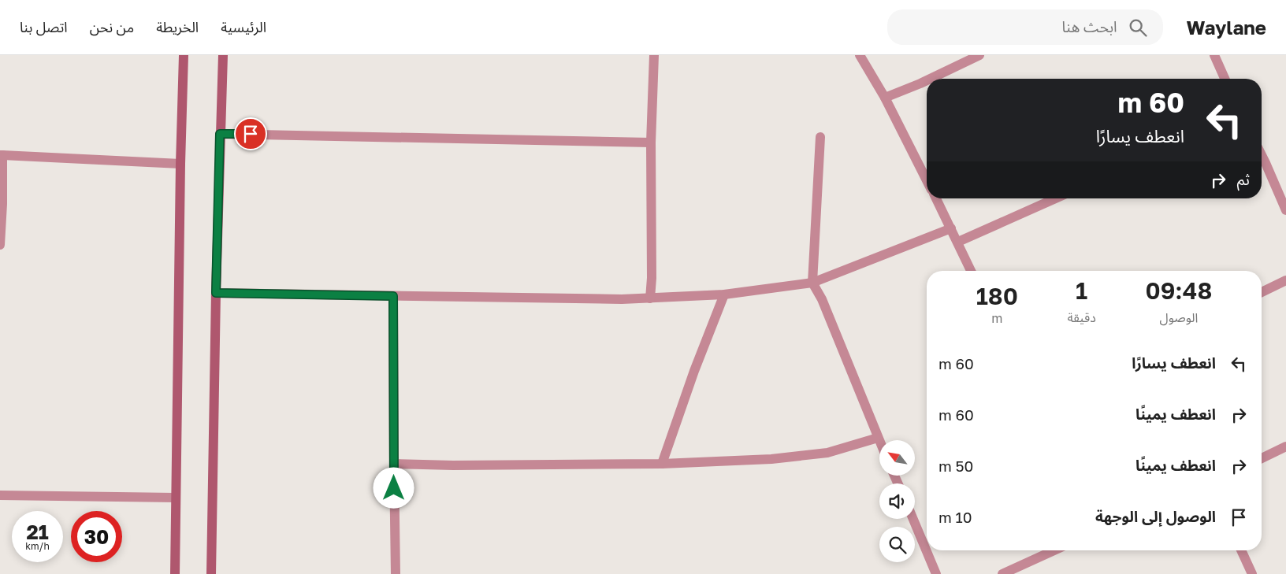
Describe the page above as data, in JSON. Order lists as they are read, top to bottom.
{
  "north": "top left",
  "page": {
    "header": "Waylane",
    "search": "ابحث هنا",
    "nav": [
      "الرئيسية",
      "الخريطة",
      "من نحن",
      "اتصل بنا"
    ],
    "turn": ["60 m", "انعطف يسارًا"],
    "then": "ثم",
    "eta": [
      "09:48",
      "الوصول",
      "1",
      "دقيقة",
      "180",
      "m"
    ],
    "list": [
      {
        "name": "انعطف يسارًا",
        "value": "60 m"
      },
      {
        "name": "انعطف يمينًا",
        "value": "60 m"
      },
      {
        "name": "انعطف يمينًا",
        "value": "50 m"
      },
      {
        "name": "الوصول إلى الوجهة",
        "value": "10 m"
      }
    ],
    "speed": "21 km/h",
    "limit": "30"
  }
}
